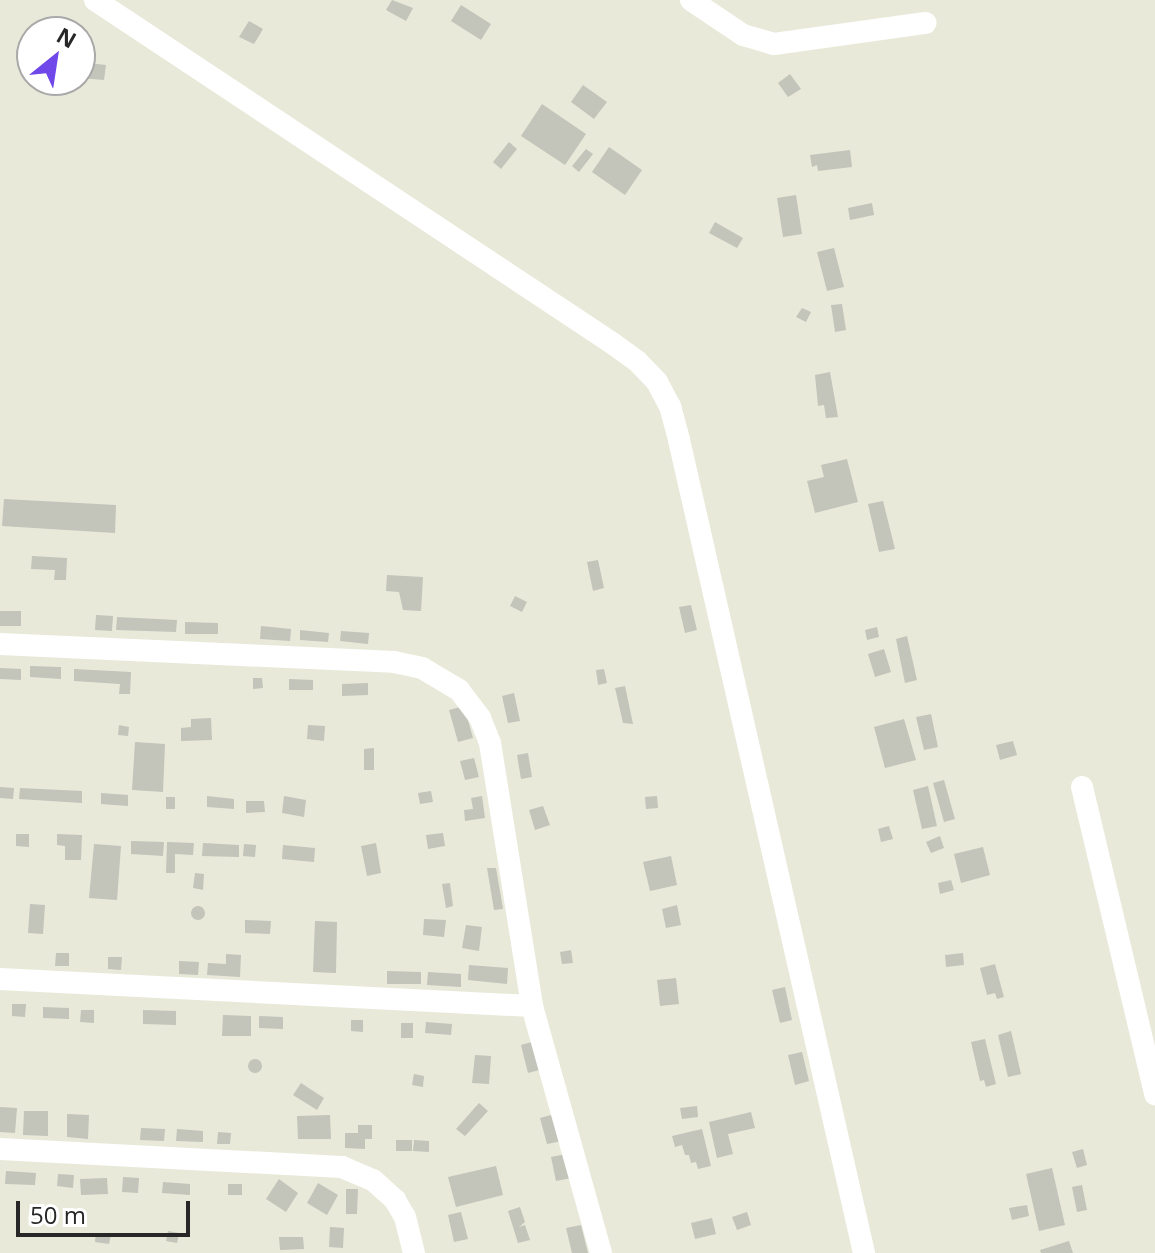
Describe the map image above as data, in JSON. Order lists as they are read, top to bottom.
{
  "scale_bar": "50 m",
  "north": "top right"
}
